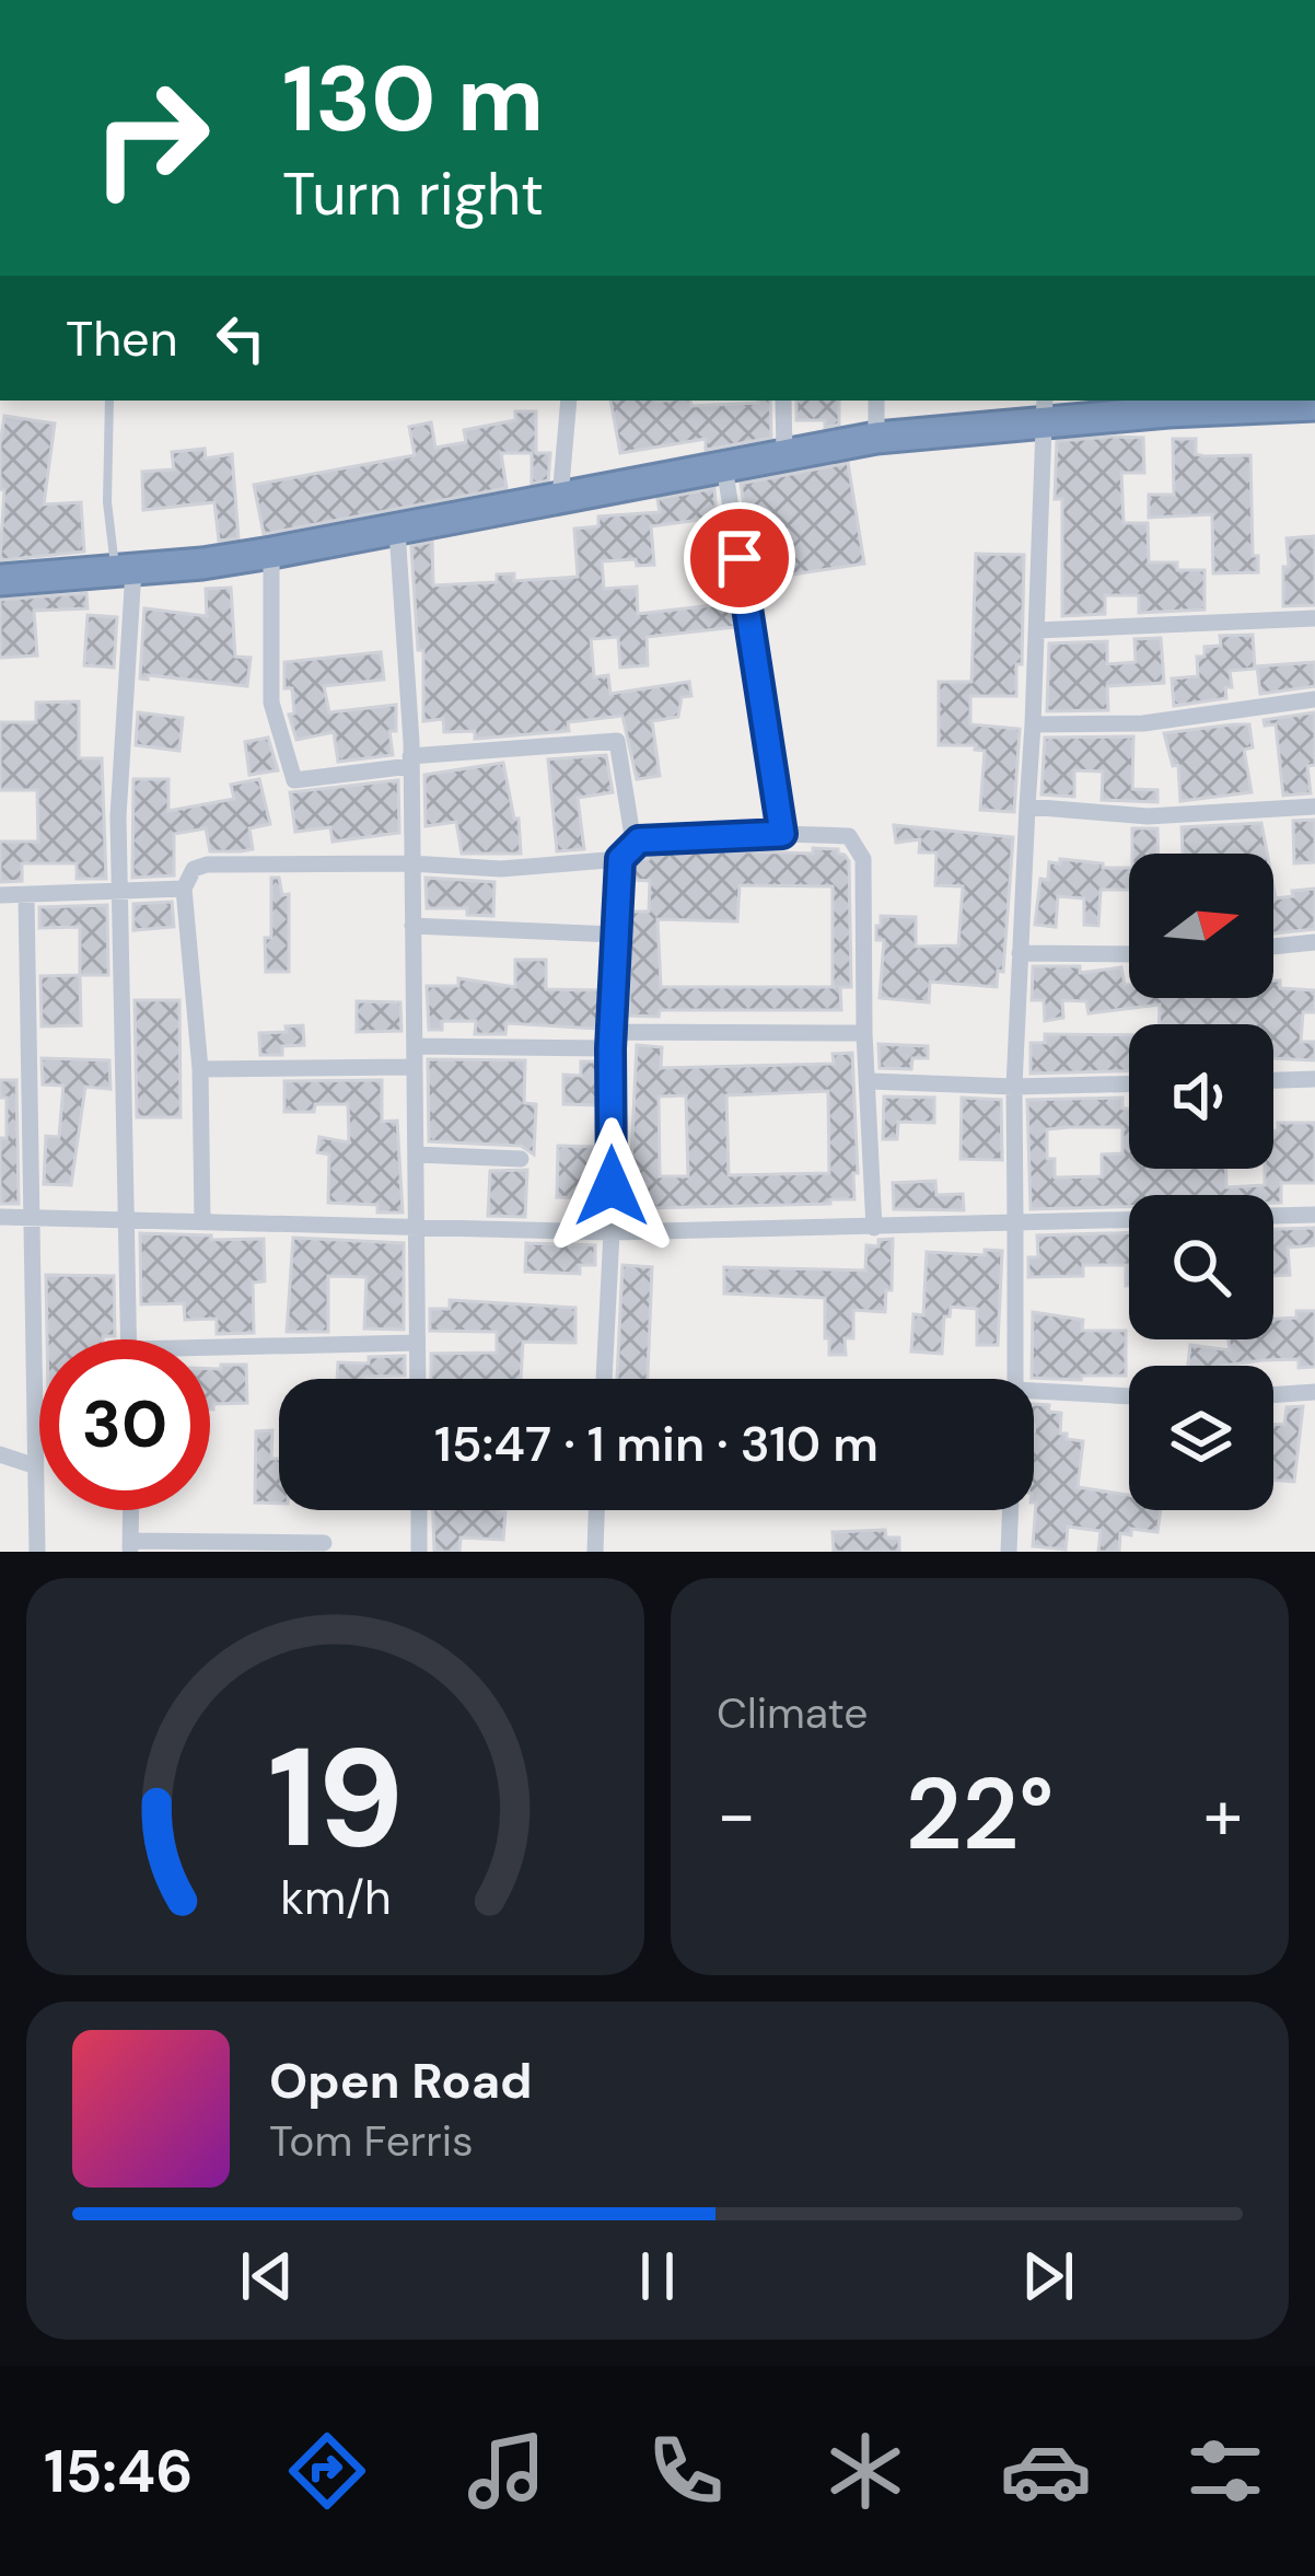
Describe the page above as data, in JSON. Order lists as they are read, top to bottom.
{
  "north": "right",
  "page": {
    "turn": ["130 m", "Turn right"],
    "then": "Then",
    "limit": "30",
    "trip": "15:47 · 1 min · 310 m",
    "tile": "Climate",
    "heat": ["−", "22°", "+"],
    "song": ["Open Road", "Tom Ferris"],
    "tabs": "15:46",
    "gauge": ["19", "km/h"]
  }
}
